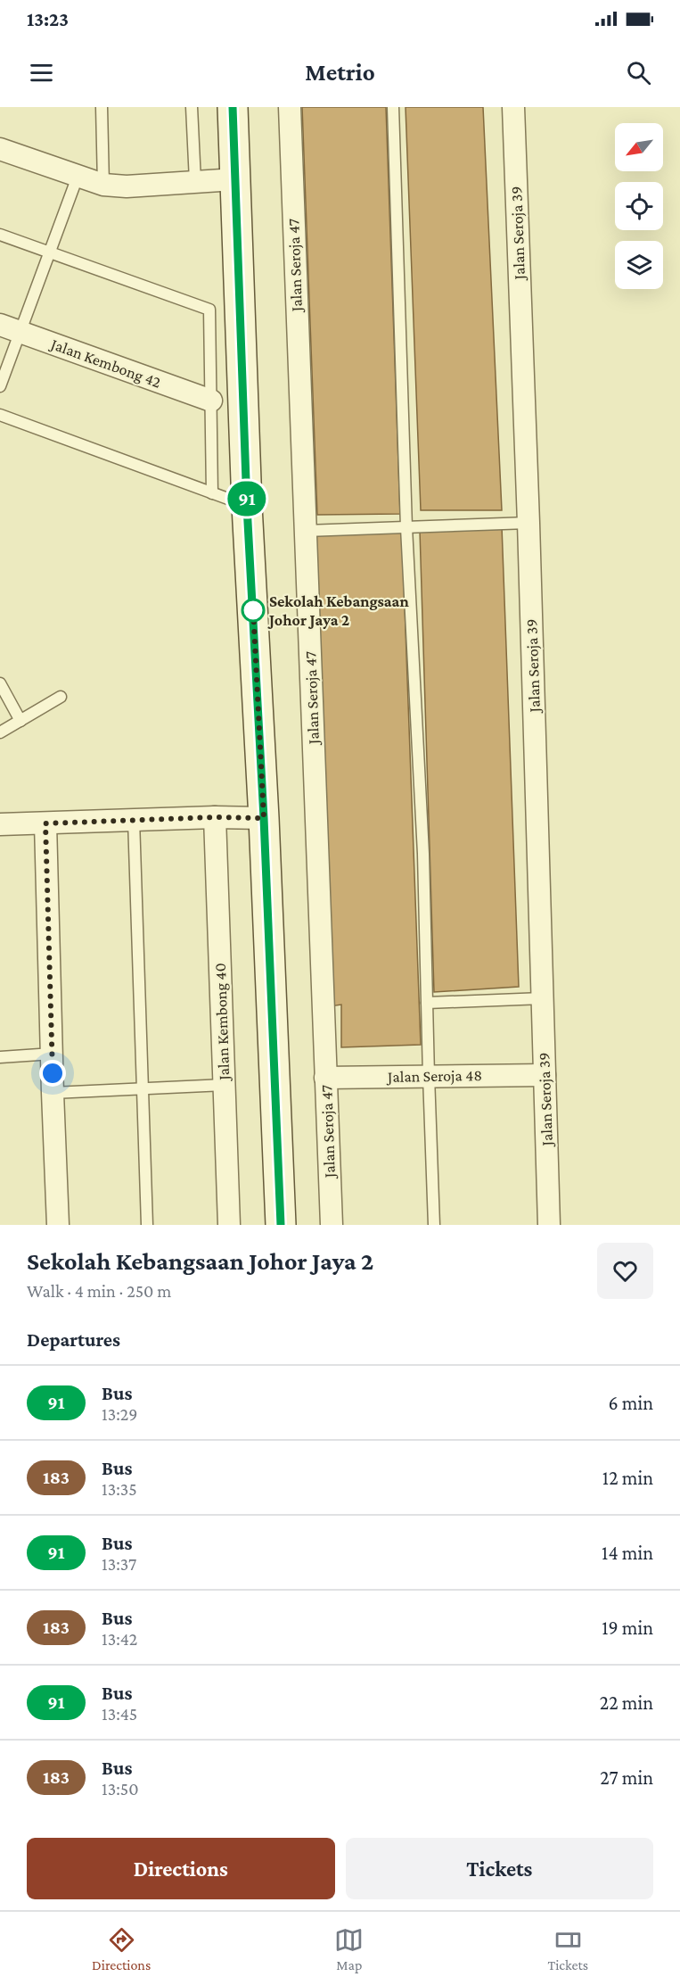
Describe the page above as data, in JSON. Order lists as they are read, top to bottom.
{
  "streets": {
    "street": [
      "Jalan Seroja 39",
      "Jalan Seroja 47",
      "Jalan Kembong 42",
      "Jalan Kembong 40",
      "Jalan Seroja 48"
    ]
  },
  "crossings": [
    ["Jalan Seroja 39", "Jalan Seroja 48"],
    ["Jalan Seroja 47", "Jalan Seroja 48"]
  ],
  "places": ["Sekolah Kebangsaan Johor Jaya 2"],
  "lines": ["bus line 91"],
  "north": "bottom left",
  "page": {
    "status": "13:23",
    "header": "Metrio",
    "on_map": "91",
    "heading": [
      ["Sekolah Kebangsaan Johor Jaya 2", "Walk · 4 min · 250 m"],
      "Departures"
    ],
    "list": [
      {
        "mark": "91",
        "name": "Bus",
        "note": "13:29",
        "value": "6 min"
      },
      {
        "mark": "183",
        "name": "Bus",
        "note": "13:35",
        "value": "12 min"
      },
      {
        "mark": "91",
        "name": "Bus",
        "note": "13:37",
        "value": "14 min"
      },
      {
        "mark": "183",
        "name": "Bus",
        "note": "13:42",
        "value": "19 min"
      },
      {
        "mark": "91",
        "name": "Bus",
        "note": "13:45",
        "value": "22 min"
      },
      {
        "mark": "183",
        "name": "Bus",
        "note": "13:50",
        "value": "27 min"
      }
    ],
    "buttons": ["Directions", "Tickets"],
    "tabs": ["Directions", "Map", "Tickets"]
  }
}
